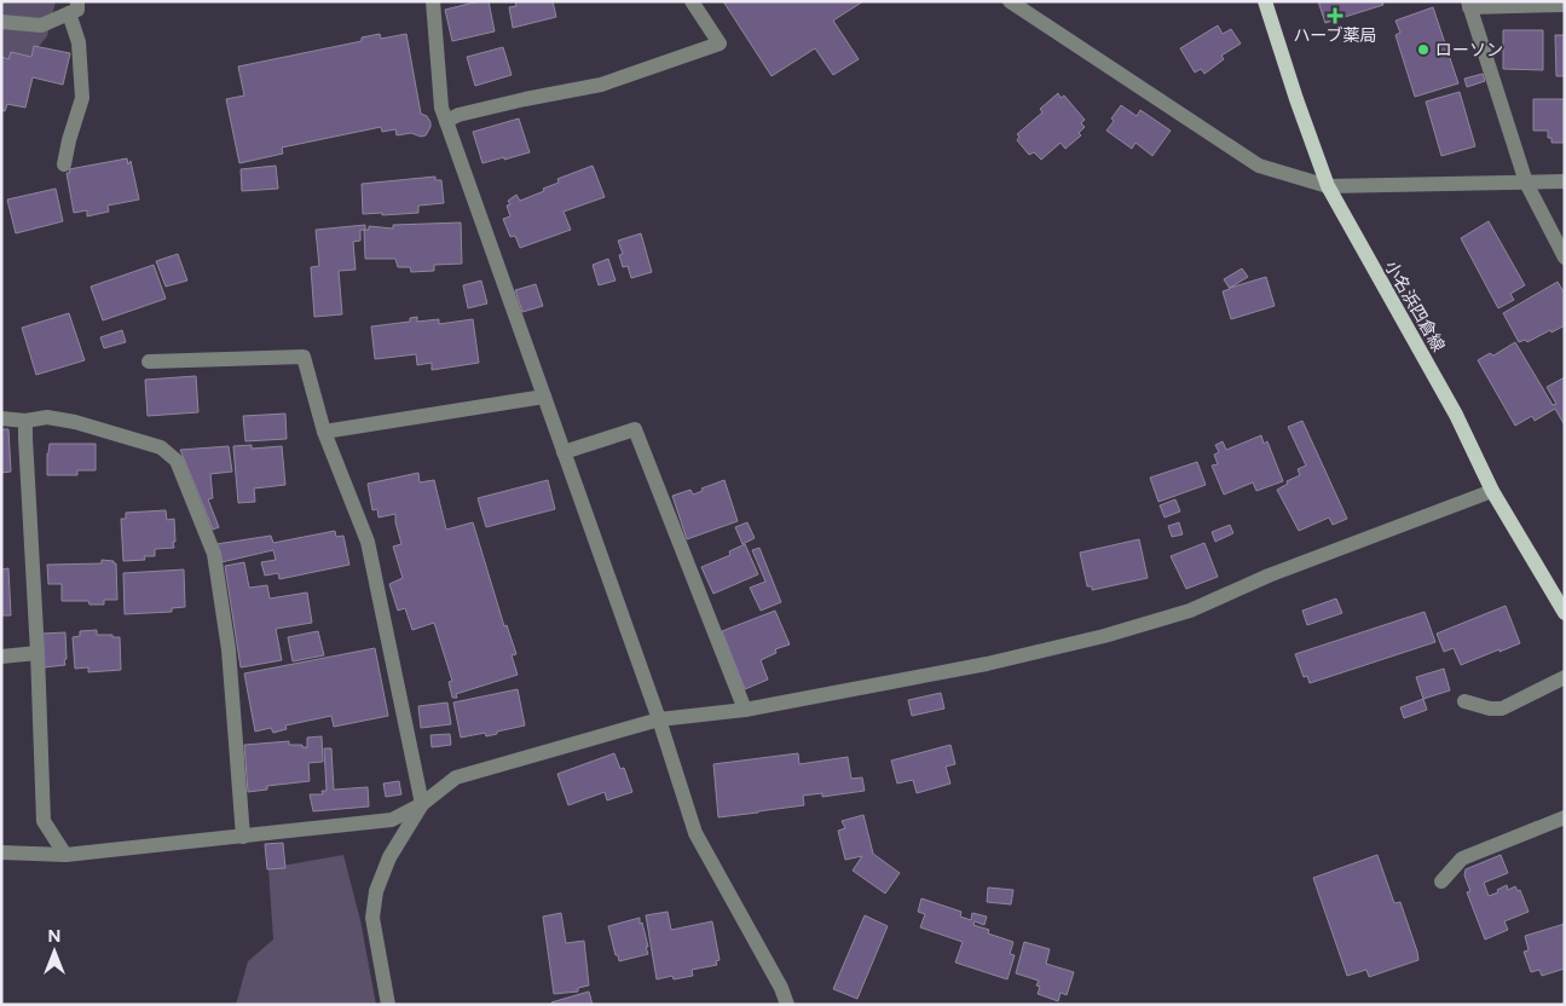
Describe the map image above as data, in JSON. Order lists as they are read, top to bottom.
{
  "streets": {
    "main road": ["小名浜四倉線"]
  },
  "places": {
    "health": ["ハーブ薬局"],
    "other": ["ローソン"]
  },
  "north": "top"
}
